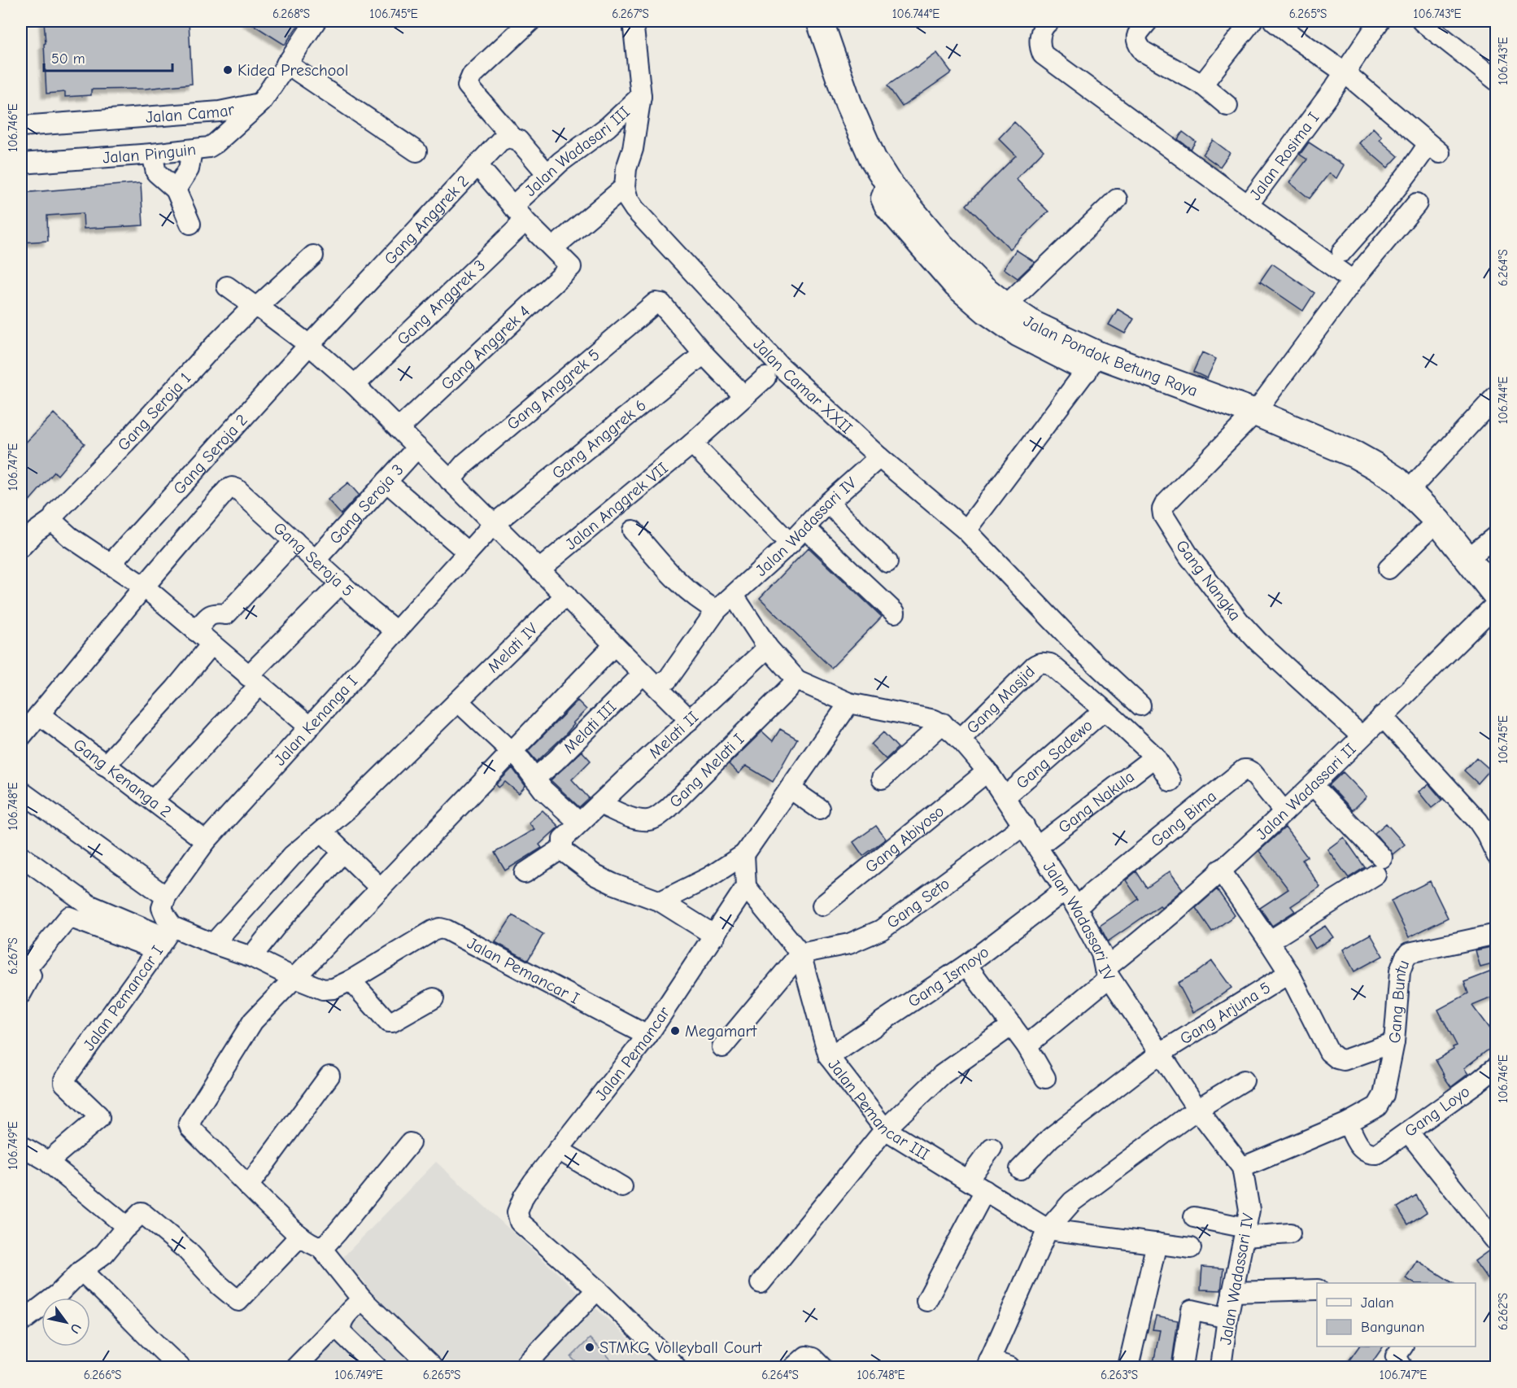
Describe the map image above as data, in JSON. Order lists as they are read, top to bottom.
{
  "streets": {
    "main road": ["Jalan Pondok Betung Raya"],
    "street": [
      "Jalan Camar",
      "Jalan Wadasari III",
      "Jalan Pinguin",
      "Jalan Rosima I",
      "Gang Anggrek 2",
      "Gang Anggrek 3",
      "Gang Anggrek 4",
      "Jalan Camar XXII",
      "Gang Anggrek 5",
      "Gang Seroja 1",
      "Gang Anggrek 6",
      "Gang Seroja 2",
      "Gang Seroja 3",
      "Jalan Anggrek VII",
      "Jalan Wadassari IV",
      "Gang Seroja 5",
      "Gang Nangka",
      "Melati IV",
      "Gang Masjid",
      "Jalan Kenanga I",
      "Melati III",
      "Melati II",
      "Gang Sadewo",
      "Gang Melati I",
      "Gang Kenanga 2",
      "Jalan Wadassari II",
      "Gang Nakula",
      "Gang Bima",
      "Gang Abiyoso",
      "Gang Seto",
      "Jalan Pemancar I",
      "Gang Ismoyo",
      "Gang Buntu",
      "Gang Arjuna 5",
      "Jalan Pemancar",
      "Jalan Pemancar III",
      "Gang Loyo"
    ]
  },
  "crossings": [
    ["Jalan Camar", "Jalan Pinguin"],
    ["Jalan Wadasari III", "Gang Anggrek 3"],
    ["Jalan Wadasari III", "Gang Anggrek 4"],
    ["Gang Anggrek 2", "Gang Seroja 2"],
    ["Gang Anggrek 3", "Gang Anggrek 4"],
    ["Jalan Pondok Betung Raya", "Gang Nangka"],
    ["Jalan Camar XXII", "Jalan Wadassari IV"],
    ["Gang Anggrek 5", "Gang Anggrek 6"],
    ["Gang Anggrek 6", "Jalan Kenanga I"],
    ["Gang Seroja 3", "Gang Seroja 5"],
    ["Jalan Wadassari IV", "Gang Masjid"],
    ["Jalan Wadassari IV", "Melati III"],
    ["Jalan Wadassari IV", "Melati II"],
    ["Jalan Wadassari IV", "Gang Sadewo"],
    ["Jalan Wadassari IV", "Gang Melati I"],
    ["Jalan Wadassari IV", "Jalan Wadassari II"],
    ["Jalan Wadassari IV", "Gang Nakula"],
    ["Jalan Wadassari IV", "Gang Bima"],
    ["Jalan Wadassari IV", "Gang Abiyoso"],
    ["Jalan Wadassari IV", "Gang Seto"],
    ["Jalan Wadassari IV", "Gang Ismoyo"],
    ["Jalan Wadassari IV", "Gang Buntu"],
    ["Jalan Wadassari IV", "Gang Arjuna 5"],
    ["Gang Seroja 5", "Jalan Kenanga I"],
    ["Gang Nangka", "Jalan Wadassari II"],
    ["Melati IV", "Jalan Pemancar I"],
    ["Gang Masjid", "Gang Sadewo"],
    ["Jalan Kenanga I", "Gang Kenanga 2"],
    ["Melati II", "Gang Melati I"],
    ["Jalan Wadassari II", "Gang Bima"],
    ["Gang Seto", "Jalan Pemancar III"],
    ["Jalan Pemancar I", "Jalan Pemancar"],
    ["Gang Ismoyo", "Jalan Pemancar III"],
    ["Gang Buntu", "Gang Loyo"],
    ["Jalan Pemancar", "Jalan Pemancar III"]
  ],
  "places": ["Kidea Preschool", "Megamart", "STMKG Volleyball Court"],
  "legend": ["Jalan", "Bangunan"],
  "scale_bar": "50 m",
  "north": "bottom right",
  "coordinates": [
    "6.268°S",
    "106.745°E",
    "6.267°S",
    "106.744°E",
    "6.265°S",
    "106.743°E",
    "106.746°E",
    "6.264°S",
    "106.747°E",
    "106.748°E",
    "106.749°E",
    "6.262°S",
    "6.266°S",
    "6.263°S"
  ]
}
